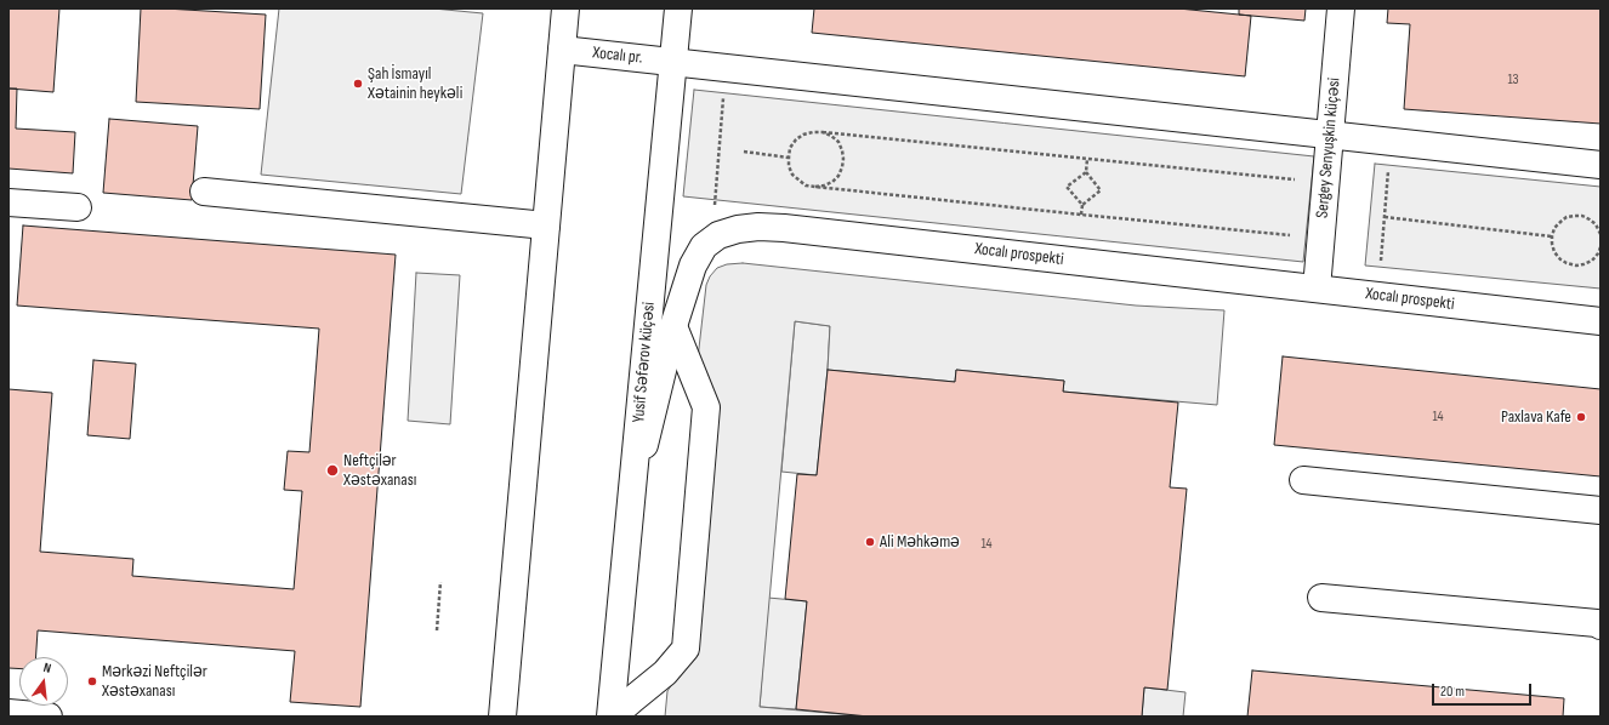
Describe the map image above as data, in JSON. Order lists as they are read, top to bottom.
{
  "streets": {
    "main road": [
      "Xocalı pr.",
      "Sergey Senyuşkin küçəsi",
      "Xocalı prospekti",
      "Yusif Səfərov küçəsi"
    ]
  },
  "crossings": [
    ["Xocalı pr.", "Yusif Səfərov küçəsi"],
    ["Sergey Senyuşkin küçəsi", "Xocalı prospekti"],
    ["Xocalı prospekti", "Yusif Səfərov küçəsi"]
  ],
  "places": [
    "Şah İsmayıl Xətainin heykəli",
    "Paxlava Kafe",
    "Neftçilər Xəstəxanası",
    "Ali Məhkəmə",
    "Mərkəzi Neftçilər Xəstəxanası"
  ],
  "house_numbers": ["13", "14", "14"],
  "scale_bar": "20 m",
  "north": "top"
}
